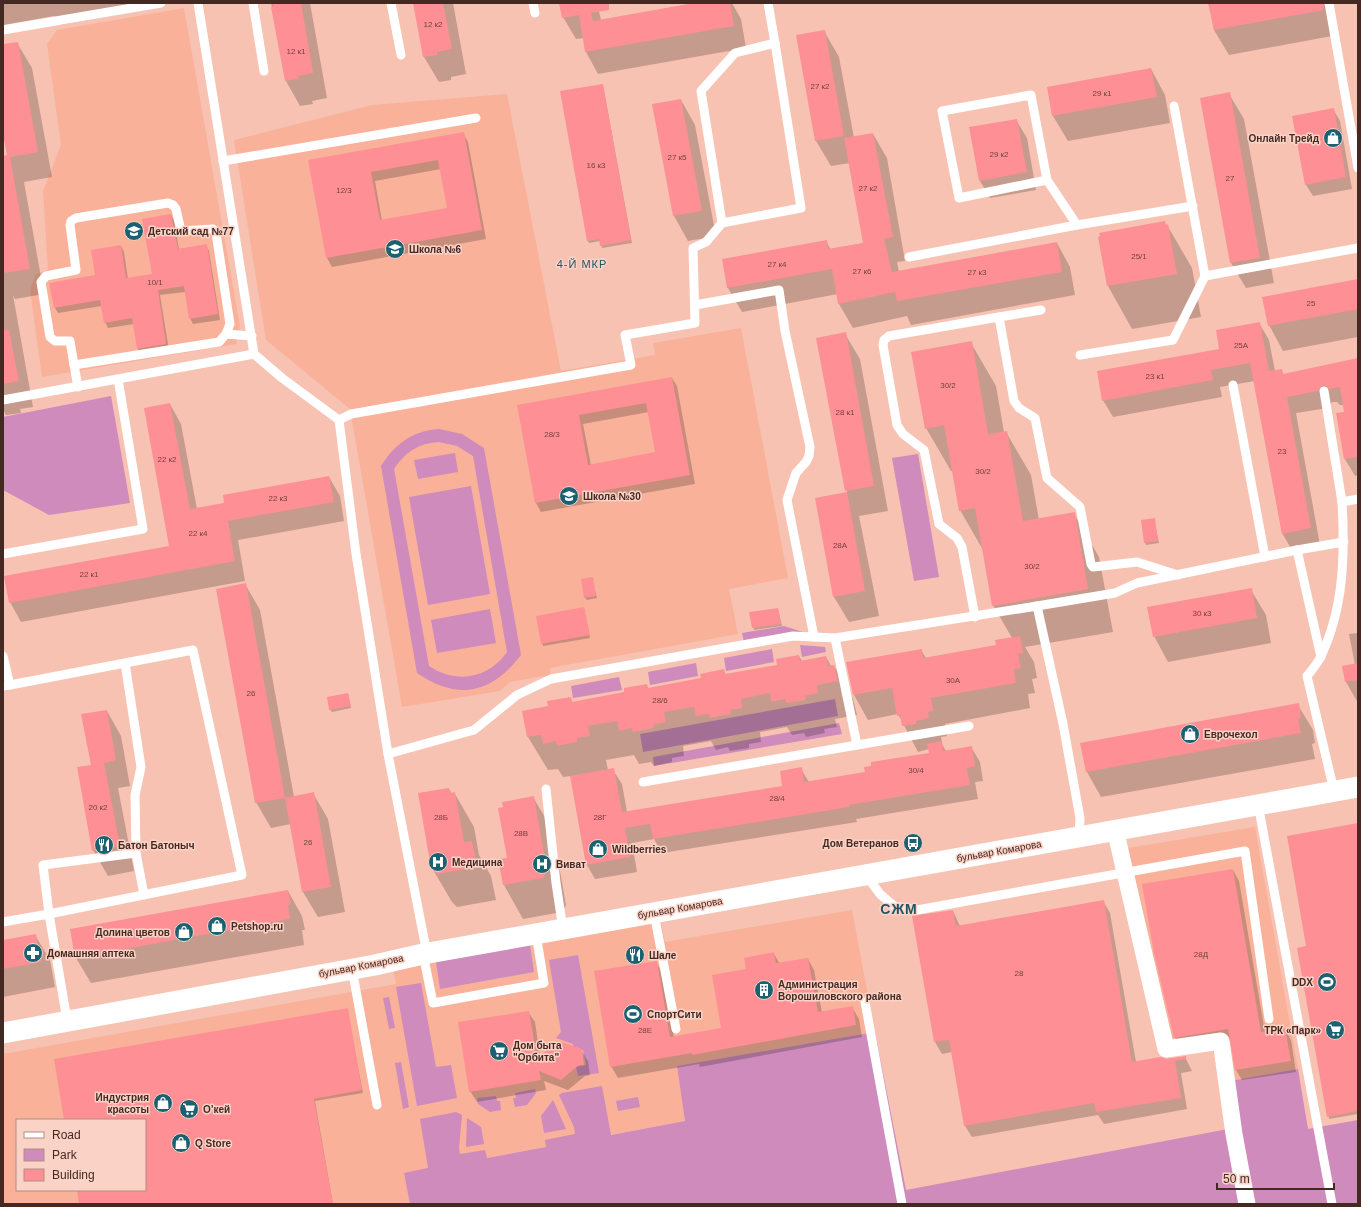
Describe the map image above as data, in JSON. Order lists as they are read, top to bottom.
{
  "streets": {
    "street": ["бульвар Комарова"]
  },
  "districts": ["4-Й МКР", "СЖМ"],
  "places": {
    "shop": [
      "Онлайн Трейд",
      "Еврочехол",
      "Wildberries",
      "Petshop.ru",
      "Долина цветов",
      "Индустрия красоты",
      "Q Store"
    ],
    "school or university": ["Детский сад №77", "Школа №6", "Школа №30"],
    "bus stop": ["Дом Ветеранов"],
    "restaurant": ["Батон Батоныч", "Шале"],
    "hospital": ["Медицина", "Виват"],
    "pharmacy": ["Домашняя аптека"],
    "sports": ["DDX", "СпортСити"],
    "building": ["Администрация Ворошиловского района"],
    "supermarket": ["ТРК «Парк»", "Дом быта \"Орбита\"", "О’кей"]
  },
  "house_numbers": [
    "12 к2",
    "12 к1",
    "27 к2",
    "29 к1",
    "29 к2",
    "27 к5",
    "16 к3",
    "27",
    "27 к2",
    "12/3",
    "25/1",
    "27 к4",
    "27 к6",
    "27 к3",
    "10/1",
    "25",
    "25А",
    "23 к1",
    "30/2",
    "28 к1",
    "28/3",
    "23",
    "22 к2",
    "30/2",
    "22 к3",
    "22 к4",
    "28А",
    "30/2",
    "22 к1",
    "30 к3",
    "30А",
    "26",
    "28/6",
    "30/4",
    "28/4",
    "20 к2",
    "28Б",
    "28Г",
    "28В",
    "26",
    "28Д",
    "28",
    "28Е"
  ],
  "legend": ["Road", "Park", "Building"],
  "scale_bar": "50 m"
}
